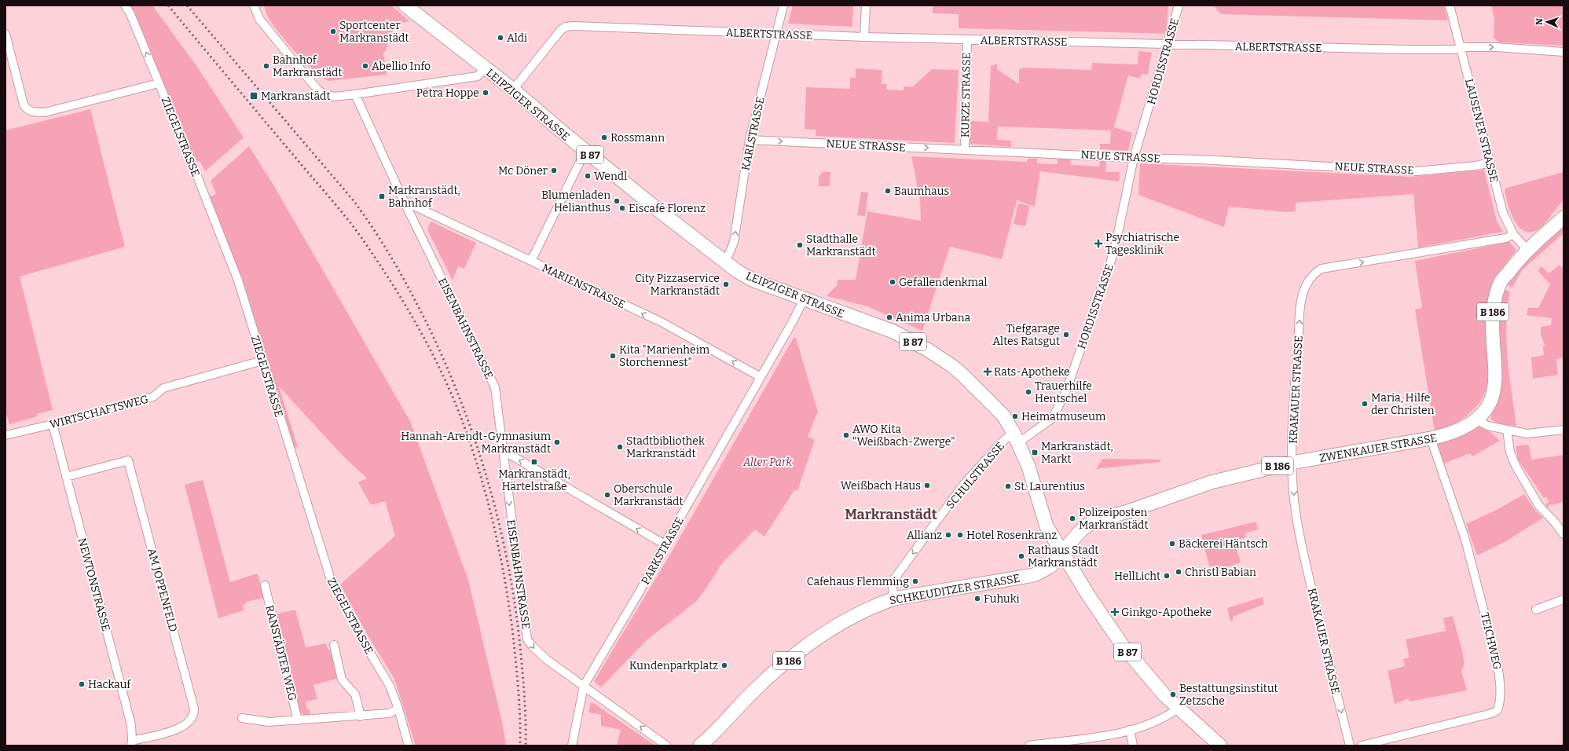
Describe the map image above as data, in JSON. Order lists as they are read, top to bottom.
{
  "streets": {
    "main road": [
      "LEIPZIGER STRASSE",
      "B 87",
      "B 186",
      "ZWENKAUER STRASSE",
      "SCHKEUDITZER STRASSE"
    ],
    "street": [
      "ALBERTSTRASSE",
      "HORDISSTRASSE",
      "KURZE STRASSE",
      "LAUSENER STRASSE",
      "KARLSTRASSE",
      "ZIEGELSTRASSE",
      "NEUE STRASSE",
      "MARIENSTRASSE",
      "EISENBAHNSTRASSE",
      "KRAKAUER STRASSE",
      "WIRTSCHAFTSWEG",
      "SCHULSTRASSE",
      "PARKSTRASSE",
      "NEWTONSTRASSE",
      "AM JOPPENFELD",
      "TEICHWEG",
      "RANSTÄDTER WEG"
    ]
  },
  "crossings": [
    ["ALBERTSTRASSE", "HORDISSTRASSE"],
    ["ALBERTSTRASSE", "KURZE STRASSE"],
    ["ALBERTSTRASSE", "LEIPZIGER STRASSE"],
    ["ALBERTSTRASSE", "LAUSENER STRASSE"],
    ["ALBERTSTRASSE", "KARLSTRASSE"],
    ["HORDISSTRASSE", "LEIPZIGER STRASSE"],
    ["HORDISSTRASSE", "NEUE STRASSE"],
    ["HORDISSTRASSE", "SCHULSTRASSE"],
    ["KURZE STRASSE", "NEUE STRASSE"],
    ["LEIPZIGER STRASSE", "KARLSTRASSE"],
    ["LEIPZIGER STRASSE", "B 87"],
    ["LEIPZIGER STRASSE", "ZWENKAUER STRASSE"],
    ["LEIPZIGER STRASSE", "SCHULSTRASSE"],
    ["LEIPZIGER STRASSE", "PARKSTRASSE"],
    ["LEIPZIGER STRASSE", "SCHKEUDITZER STRASSE"],
    ["LAUSENER STRASSE", "NEUE STRASSE"],
    ["LAUSENER STRASSE", "KRAKAUER STRASSE"],
    ["LAUSENER STRASSE", "ZWENKAUER STRASSE"],
    ["KARLSTRASSE", "NEUE STRASSE"],
    ["ZIEGELSTRASSE", "WIRTSCHAFTSWEG"],
    ["B 87", "ZWENKAUER STRASSE"],
    ["B 87", "SCHKEUDITZER STRASSE"],
    ["MARIENSTRASSE", "EISENBAHNSTRASSE"],
    ["MARIENSTRASSE", "PARKSTRASSE"],
    ["EISENBAHNSTRASSE", "PARKSTRASSE"],
    ["KRAKAUER STRASSE", "ZWENKAUER STRASSE"],
    ["WIRTSCHAFTSWEG", "NEWTONSTRASSE"],
    ["ZWENKAUER STRASSE", "SCHKEUDITZER STRASSE"],
    ["ZWENKAUER STRASSE", "TEICHWEG"],
    ["SCHULSTRASSE", "SCHKEUDITZER STRASSE"],
    ["NEWTONSTRASSE", "AM JOPPENFELD"]
  ],
  "one_way": ["KARLSTRASSE", "MARIENSTRASSE", "SCHULSTRASSE"],
  "districts": ["Markranstädt"],
  "parks": ["Alter Park"],
  "places": {
    "other": [
      "Sportcenter Markranstädt",
      "Aldi",
      "Bahnhof Markranstädt",
      "Abellio Info",
      "Petra Hoppe",
      "Rossmann",
      "Mc Döner",
      "Wendl",
      "Baumhaus",
      "Blumenladen Helianthus",
      "Eiscafé Florenz",
      "Stadthalle Markranstädt",
      "Gefallendenkmal",
      "City Pizzaservice Markranstädt",
      "Anima Urbana",
      "Tiefgarage Altes Ratsgut",
      "Kita \"Marienheim Storchennest\"",
      "Trauerhilfe Hentschel",
      "Maria, Hilfe der Christen",
      "Heimatmuseum",
      "AWO Kita \"Weißbach-Zwerge\"",
      "Hannah-Arendt-Gymnasium Markranstädt",
      "Stadtbibliothek Markranstädt",
      "Weißbach Haus",
      "St. Laurentius",
      "Oberschule Markranstädt",
      "Polizeiposten Markranstädt",
      "Allianz",
      "Hotel Rosenkranz",
      "Bäckerei Häntsch",
      "Rathaus Stadt Markranstädt",
      "Christl Babian",
      "HellLicht",
      "Cafehaus Flemming",
      "Fuhuki",
      "Kundenparkplatz",
      "Hackauf",
      "Bestattungsinstitut Zetzsche"
    ],
    "transit": [
      "Markranstädt",
      "Markranstädt, Bahnhof",
      "Markranstädt, Markt",
      "Markranstädt, Härtelstraße"
    ],
    "health": ["Psychiatrische Tagesklinik", "Rats-Apotheke", "Ginkgo-Apotheke"]
  },
  "north": "left"
}
